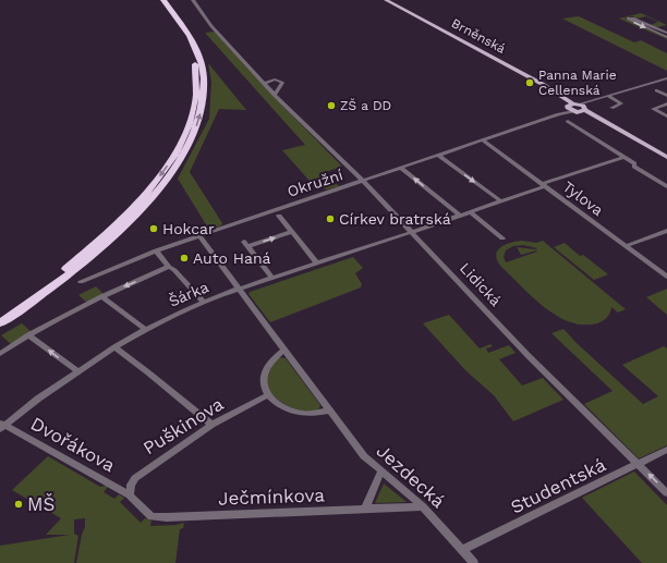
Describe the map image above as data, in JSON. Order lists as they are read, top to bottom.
{
  "streets": {
    "main road": ["Brněnská"],
    "street": [
      "Okružní",
      "Tylova",
      "Lidická",
      "Šárka",
      "Puškinova",
      "Dvořákova",
      "Jezdecká",
      "Studentská",
      "Ječmínkova"
    ]
  },
  "crossings": [
    ["Brněnská", "Okružní"],
    ["Okružní", "Tylova"],
    ["Okružní", "Lidická"],
    ["Okružní", "Jezdecká"],
    ["Tylova", "Šárka"],
    ["Lidická", "Šárka"],
    ["Lidická", "Studentská"],
    ["Šárka", "Dvořákova"],
    ["Šárka", "Jezdecká"],
    ["Puškinova", "Dvořákova"],
    ["Puškinova", "Ječmínkova"],
    ["Dvořákova", "Ječmínkova"],
    ["Jezdecká", "Studentská"],
    ["Jezdecká", "Ječmínkova"]
  ],
  "places": [
    "Panna Marie Cellenská",
    "ZŠ a DD",
    "Církev bratrská",
    "Hokcar",
    "Auto Haná",
    "MŠ"
  ]
}
